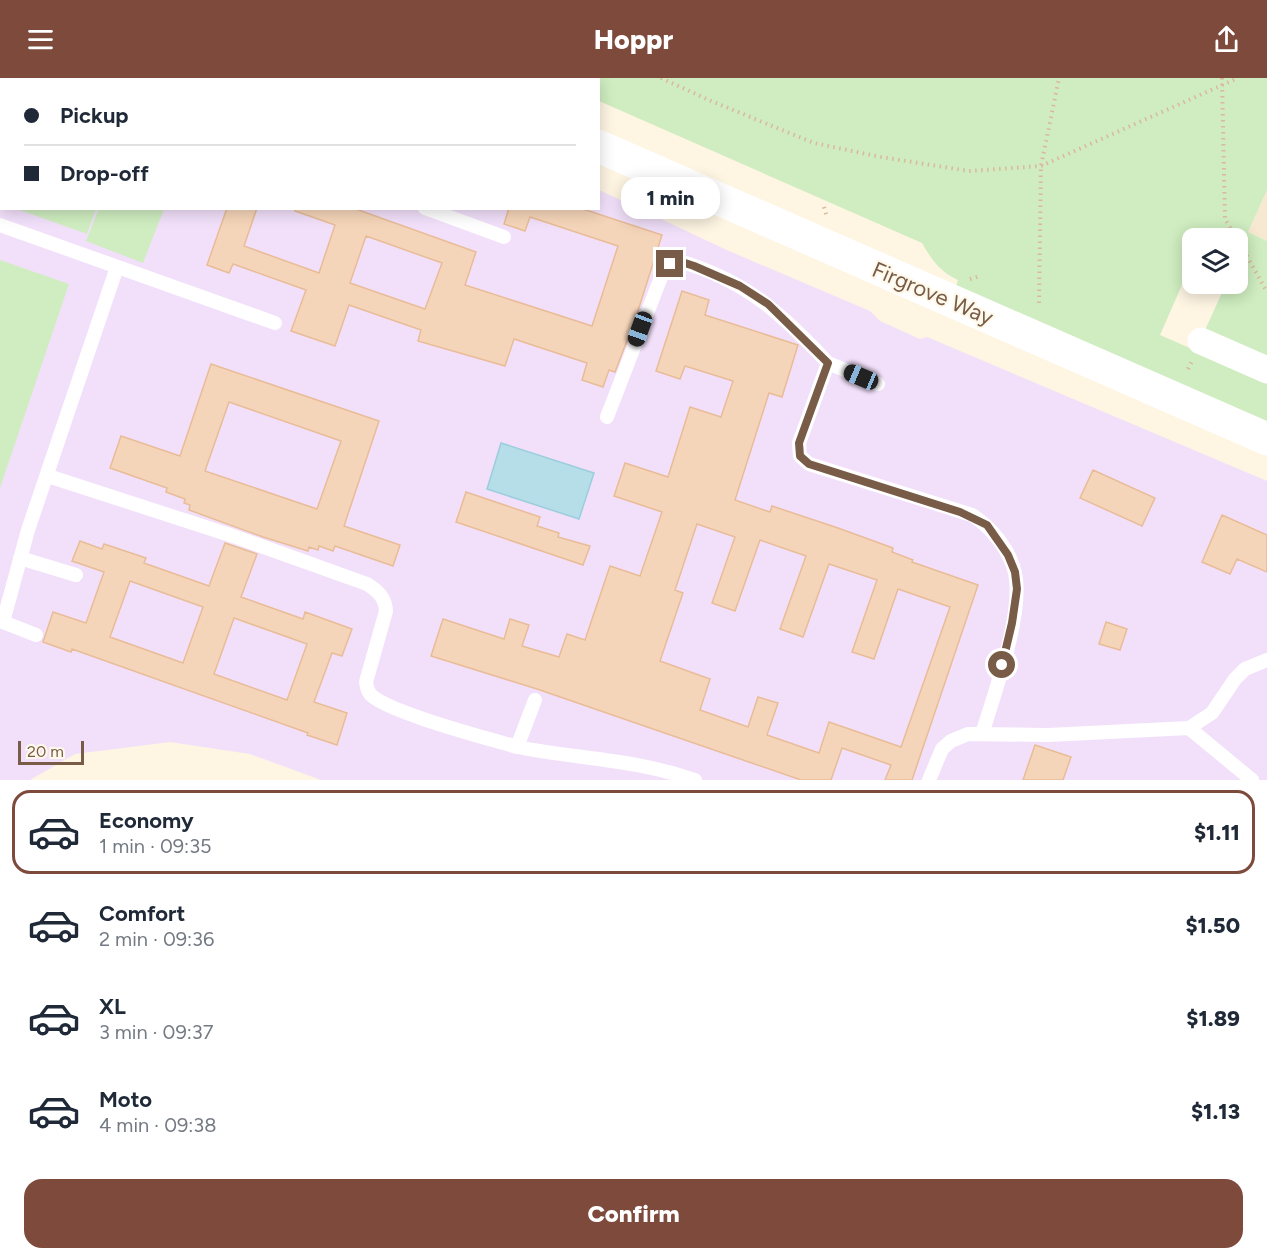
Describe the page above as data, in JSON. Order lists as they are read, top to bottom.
{
  "streets": {
    "street": ["Firgrove Way"]
  },
  "scale_bar": "20 m",
  "page": {
    "header": "Hoppr",
    "banner": ["Pickup", "Drop-off"],
    "bubble": "1 min",
    "scale": "20 m",
    "list": [
      {
        "name": "Economy",
        "note": "1 min · 09:35",
        "value": "$1.11"
      },
      {
        "name": "Comfort",
        "note": "2 min · 09:36",
        "value": "$1.50"
      },
      {
        "name": "XL",
        "note": "3 min · 09:37",
        "value": "$1.89"
      },
      {
        "name": "Moto",
        "note": "4 min · 09:38",
        "value": "$1.13"
      }
    ],
    "buttons": "Confirm"
  }
}
